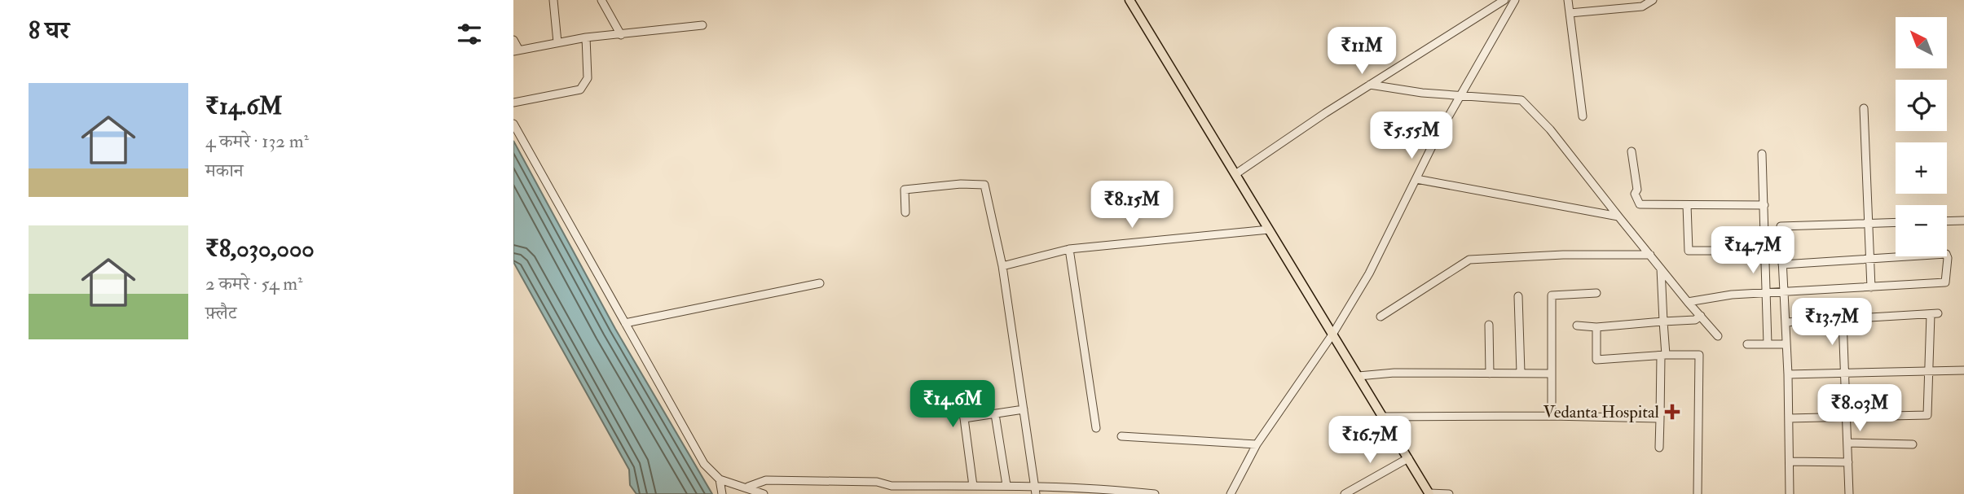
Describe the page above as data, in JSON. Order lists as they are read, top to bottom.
{
  "places": {
    "health": ["Vedanta Hospital"]
  },
  "north": "top left",
  "page": {
    "heading": "8 घर",
    "map_buttons": ["+", "−"],
    "price": [
      "₹11M",
      "₹5.55M",
      "₹8.15M",
      "₹14.7M",
      "₹13.7M",
      "₹14.6M",
      "₹8.03M",
      "₹16.7M"
    ],
    "list": [
      {
        "name": "₹14.6M",
        "note": "4 कमरे · 132 m² · मकान"
      },
      {
        "name": "₹8,030,000",
        "note": "2 कमरे · 54 m² · फ़्लैट"
      }
    ]
  }
}
